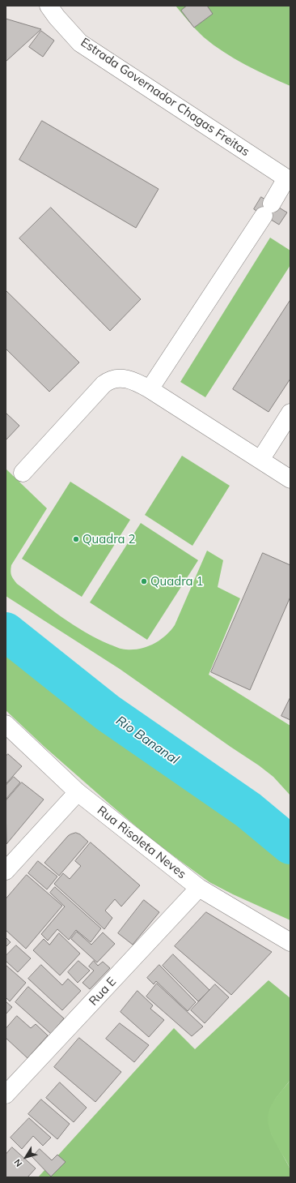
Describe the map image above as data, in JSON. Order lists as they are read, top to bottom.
{
  "streets": {
    "street": ["Estrada Governador Chagas Freitas", "Rua Risoleta Neves", "Rua E"]
  },
  "crossings": [
    ["Rua Risoleta Neves", "Rua E"]
  ],
  "water": ["Rio Bananal"],
  "places": ["Quadra 2", "Quadra 1"],
  "north": "bottom left"
}
